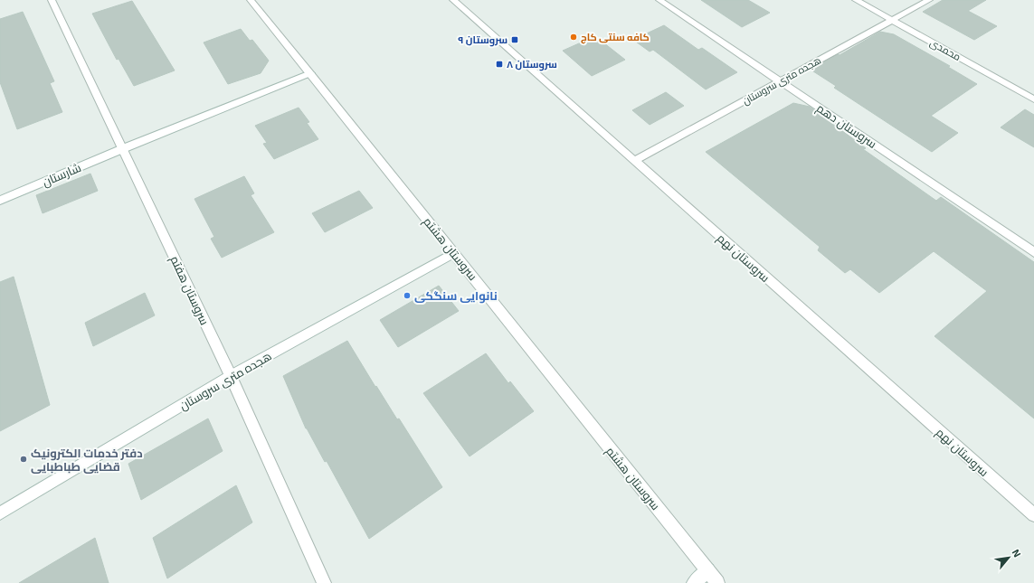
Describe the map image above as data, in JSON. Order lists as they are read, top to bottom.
{
  "streets": {
    "street": [
      "محمدی",
      "هجده متری سروستان",
      "سروستان دهم",
      "شارستان",
      "سروستان هشتم",
      "سروستان نهم",
      "سروستان هفتم"
    ]
  },
  "crossings": [
    ["محمدی", "هجده متری سروستان"],
    ["هجده متری سروستان", "سروستان دهم"],
    ["هجده متری سروستان", "سروستان هشتم"],
    ["هجده متری سروستان", "سروستان نهم"],
    ["هجده متری سروستان", "سروستان هفتم"],
    ["شارستان", "سروستان هشتم"],
    ["شارستان", "سروستان هفتم"]
  ],
  "places": {
    "other": ["کافه سنتی کاج", "نانوایی سنگکی", "دفتر خدمات الکترونیک قضایی طباطبایی"],
    "transit": ["سروستان ٩", "سروستان ٨"]
  },
  "north": "top right"
}
